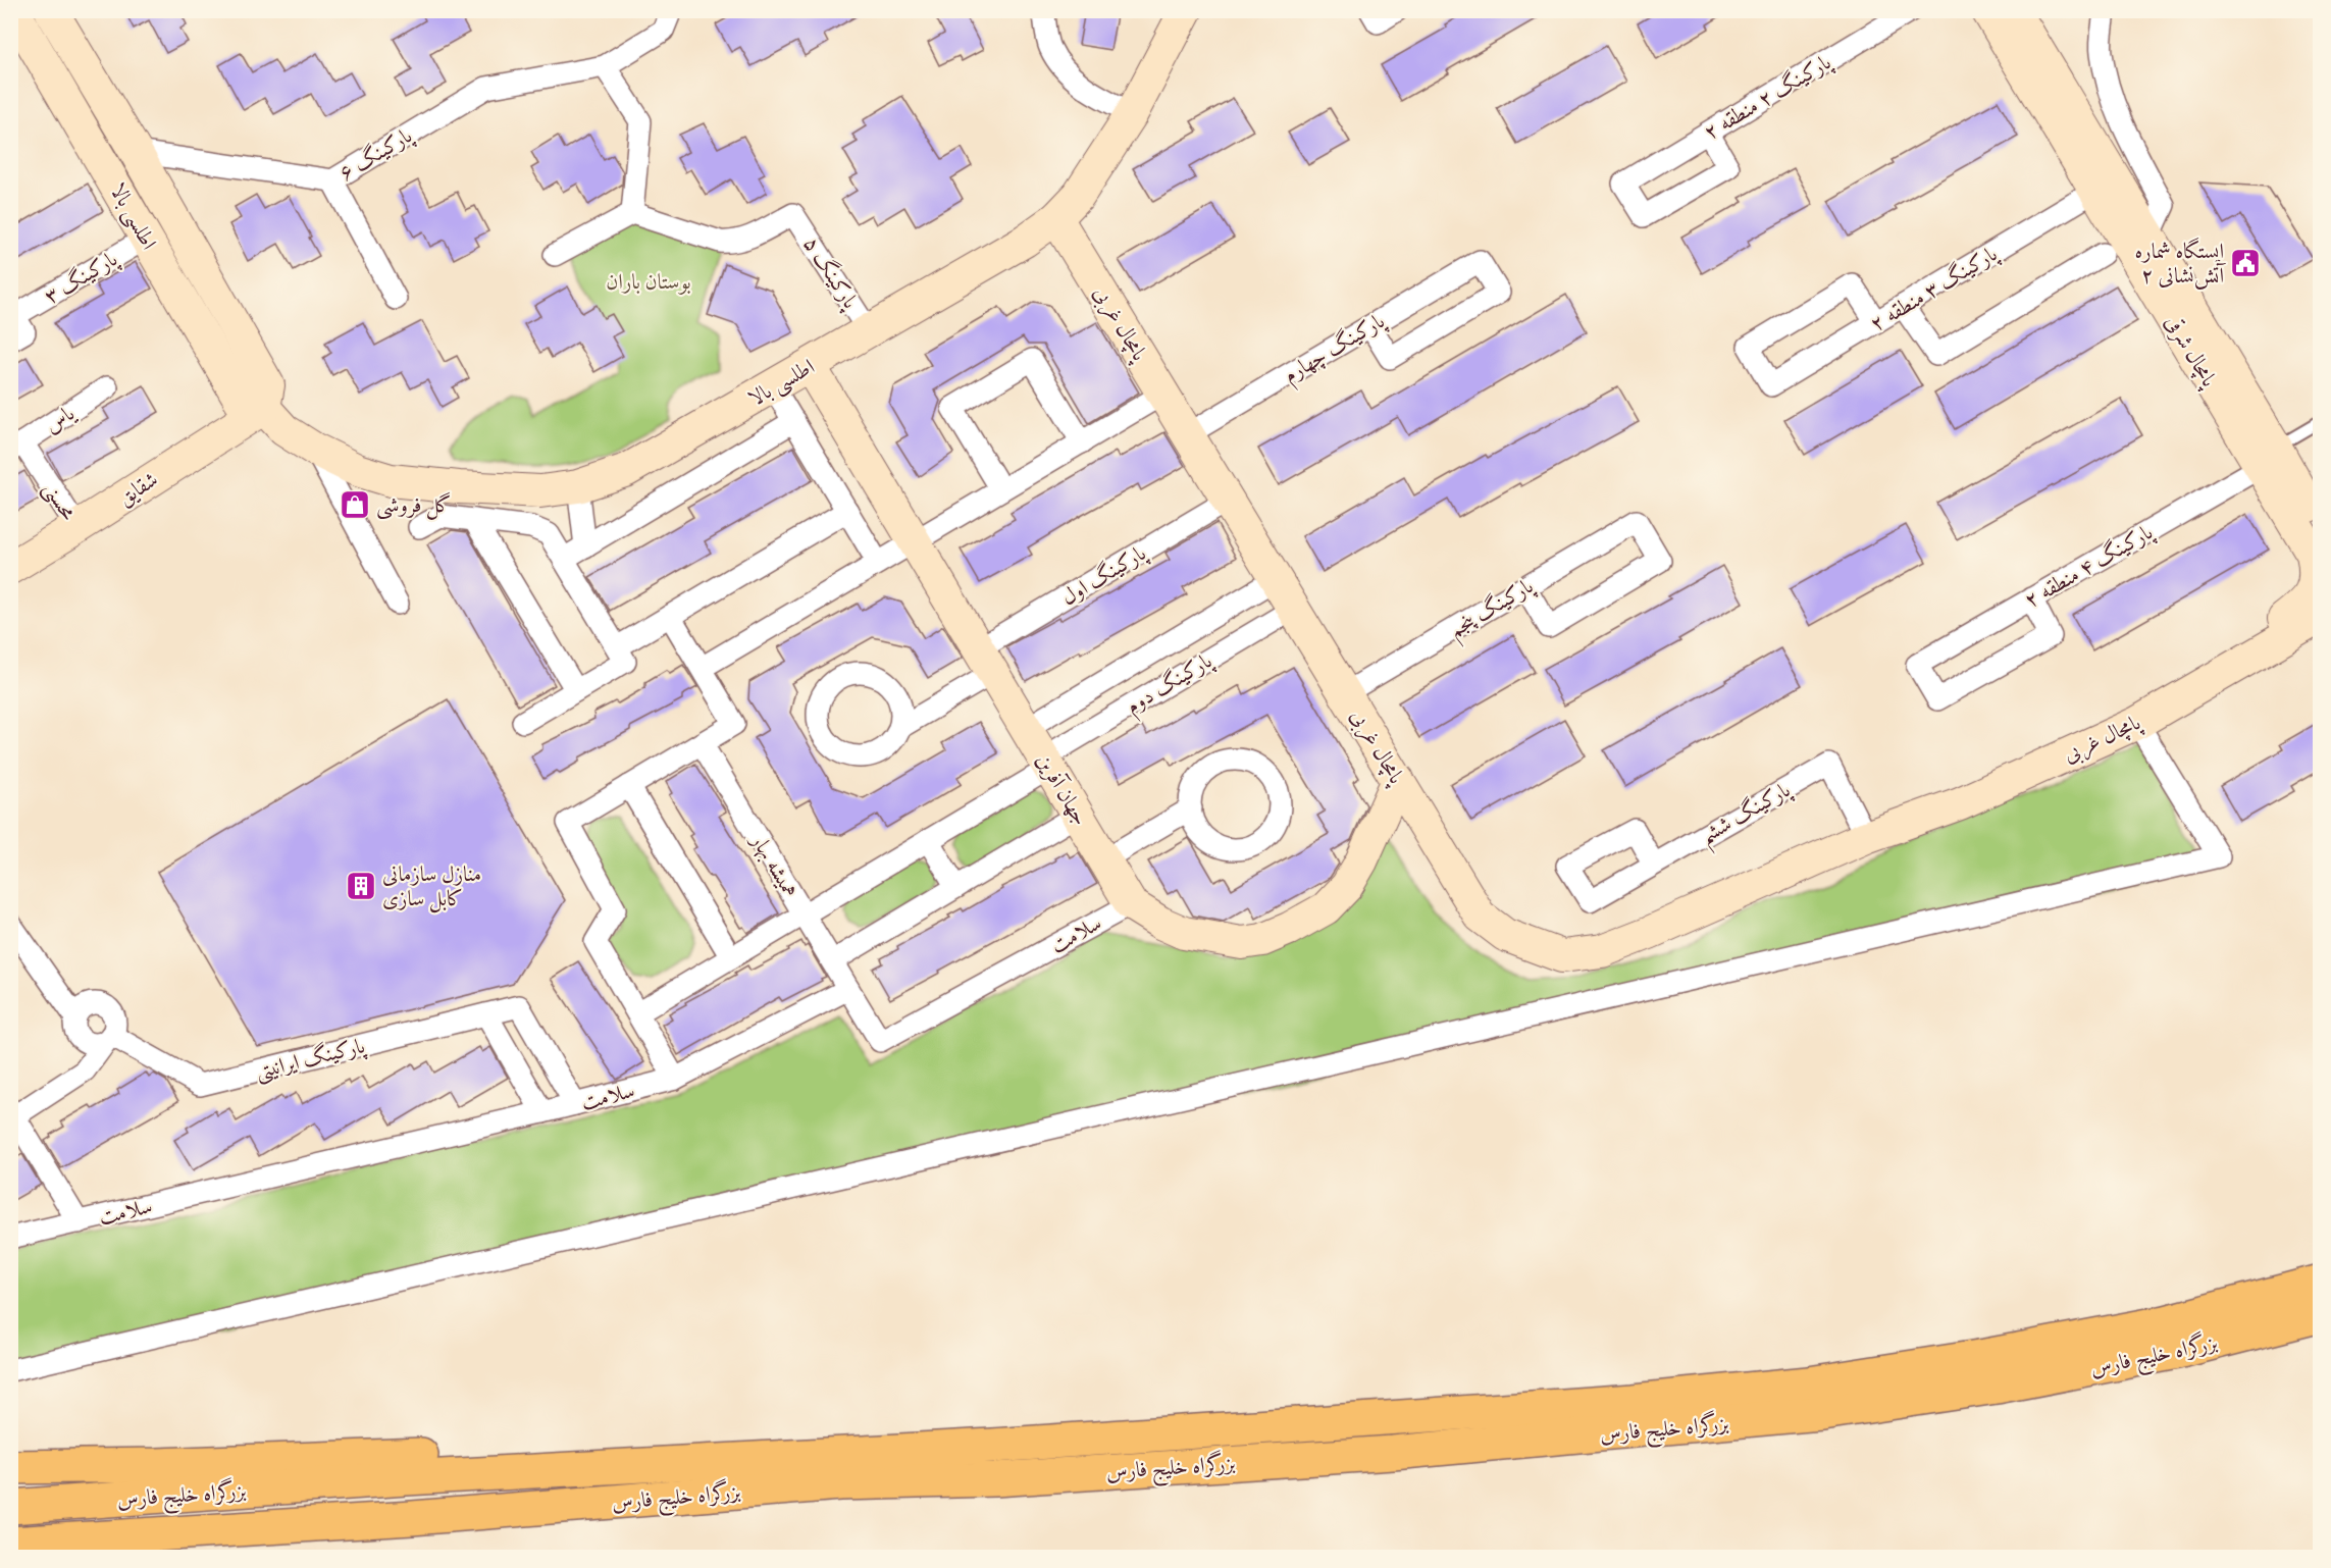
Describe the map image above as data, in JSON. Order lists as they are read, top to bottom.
{
  "streets": {
    "highway": ["بزرگراه خلیج فارس"],
    "street": [
      "پارکینگ ۲ منطقه ۲",
      "پارکینگ ۶",
      "اطلسی بالا",
      "پارکینگ ۵",
      "پارکینگ ۳",
      "پارکینگ ۳ منطقه ۲",
      "پامچال غربی",
      "پارکینگ چهارم",
      "پامچال شرقی",
      "یاس",
      "شقایق",
      "محسنی",
      "پارکینگ ۴ منطقه ۲",
      "پارکینگ اول",
      "پارکینگ پنجم",
      "پارکینگ دوم",
      "جهان آفرین",
      "پارکینگ ششم",
      "همیشه بهار",
      "سلامت",
      "پارکینگ ایرانیتی"
    ]
  },
  "crossings": [
    ["پارکینگ ۶", "اطلسی بالا"],
    ["اطلسی بالا", "پارکینگ ۵"],
    ["اطلسی بالا", "پارکینگ ۳"],
    ["اطلسی بالا", "پامچال غربی"],
    ["اطلسی بالا", "شقایق"],
    ["اطلسی بالا", "جهان آفرین"],
    ["پارکینگ ۳ منطقه ۲", "پامچال شرقی"],
    ["پامچال غربی", "پارکینگ چهارم"],
    ["پامچال غربی", "پامچال شرقی"],
    ["پامچال غربی", "پارکینگ اول"],
    ["پامچال غربی", "پارکینگ پنجم"],
    ["پامچال غربی", "پارکینگ دوم"],
    ["پامچال غربی", "جهان آفرین"],
    ["پامچال غربی", "پارکینگ ششم"],
    ["پامچال شرقی", "پارکینگ ۴ منطقه ۲"],
    ["یاس", "محسنی"],
    ["شقایق", "محسنی"],
    ["پارکینگ اول", "جهان آفرین"],
    ["پارکینگ دوم", "جهان آفرین"],
    ["پارکینگ دوم", "همیشه بهار"],
    ["جهان آفرین", "سلامت"],
    ["همیشه بهار", "سلامت"],
    ["سلامت", "پارکینگ ایرانیتی"]
  ],
  "parks": ["بوستان باران"],
  "places": {
    "public building": ["ایستگاه شماره ۲ آتش‌نشانی"],
    "shop": ["گل فروشی"],
    "building": ["منازل سازمانی کابل سازی"]
  }
}
